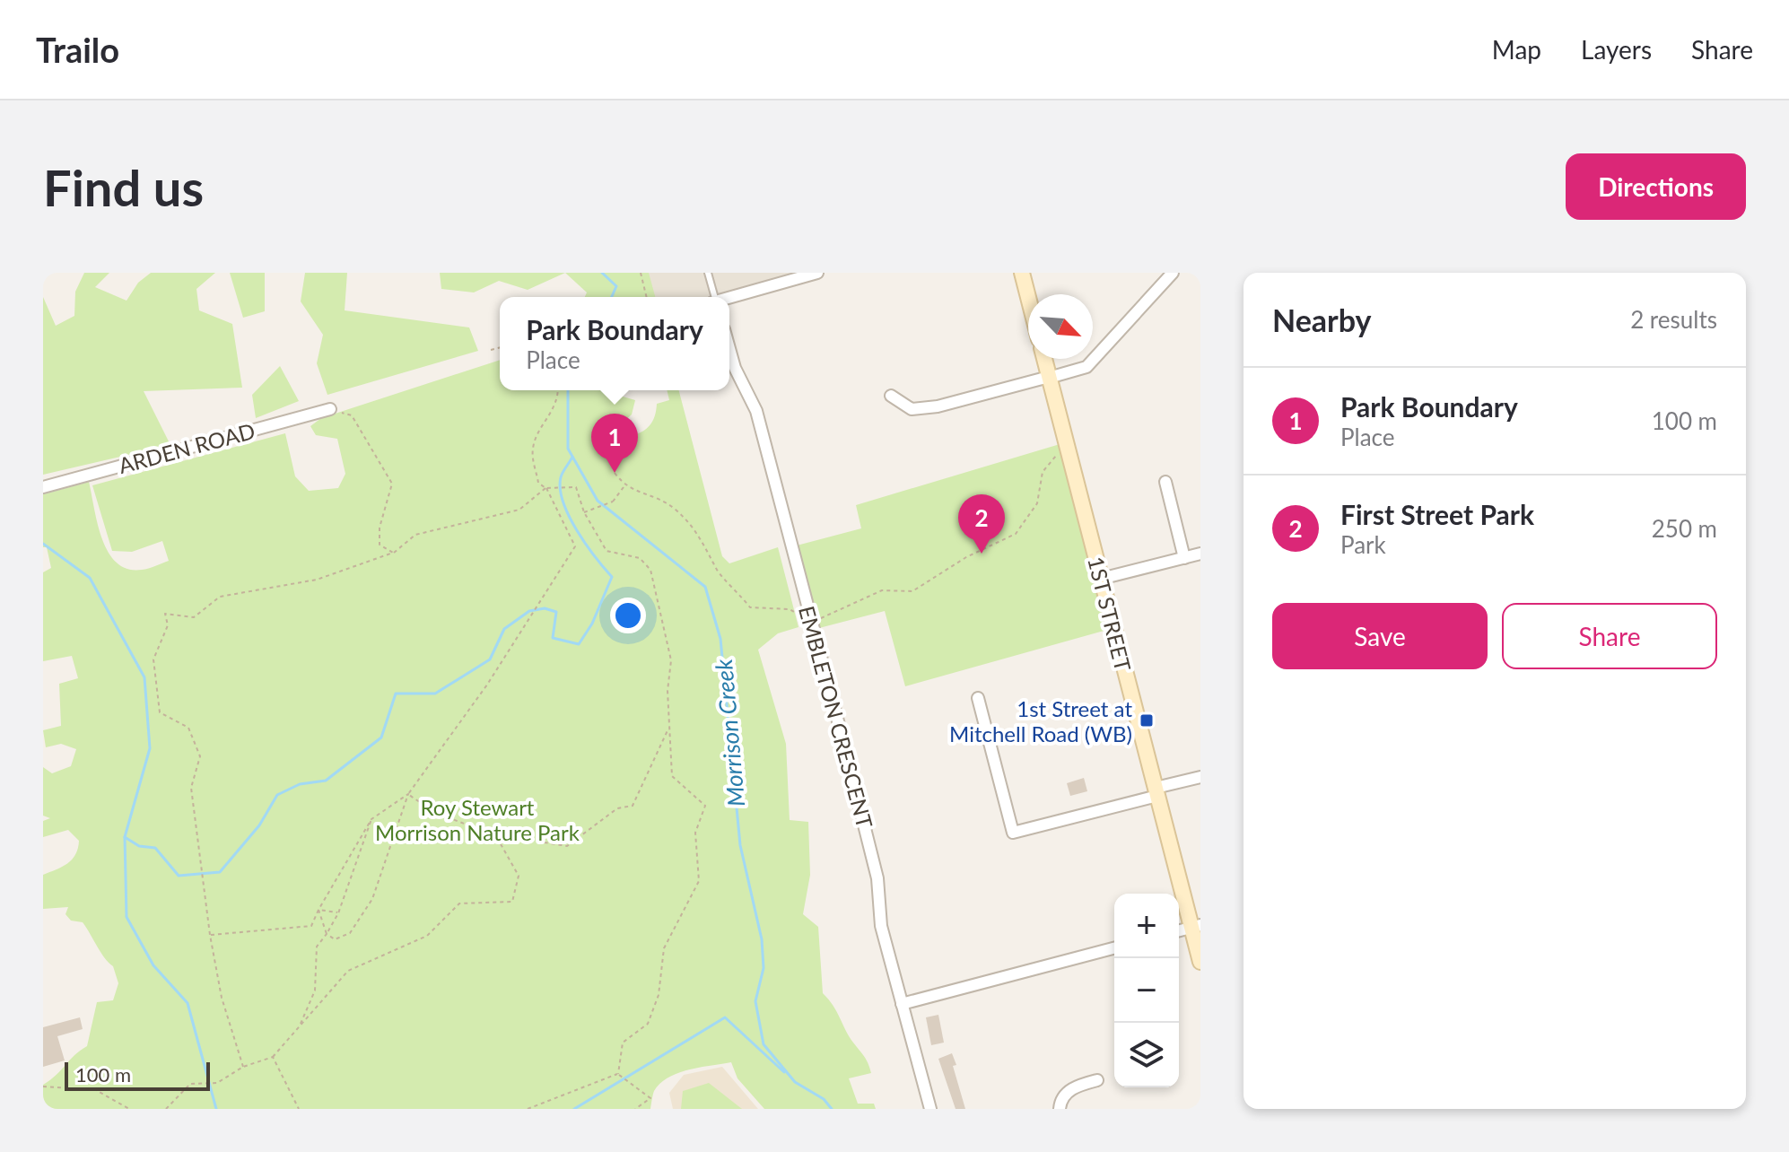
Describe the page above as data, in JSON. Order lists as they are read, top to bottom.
{
  "streets": {
    "street": ["ARDEN ROAD", "1ST STREET", "EMBLETON CRESCENT"]
  },
  "water": ["Morrison Creek"],
  "parks": ["Roy Stewart Morrison Nature Park"],
  "places": {
    "transit": ["1st Street at Mitchell Road (WB)"]
  },
  "scale_bar": "100 m",
  "north": "bottom right",
  "page": {
    "header": "Trailo",
    "nav": ["Map", "Layers", "Share"],
    "buttons": [
      "Directions",
      ["Save", "Share"]
    ],
    "title": "Find us",
    "heading": ["Nearby", "2 results"],
    "popup": ["Park Boundary", "Place"],
    "list": [
      {
        "mark": "1",
        "name": "Park Boundary",
        "note": "Place",
        "value": "100 m"
      },
      {
        "mark": "2",
        "name": "First Street Park",
        "note": "Park",
        "value": "250 m"
      }
    ],
    "pins": ["1", "2"],
    "map_buttons": ["+", "−"],
    "scale": "100 m"
  }
}
